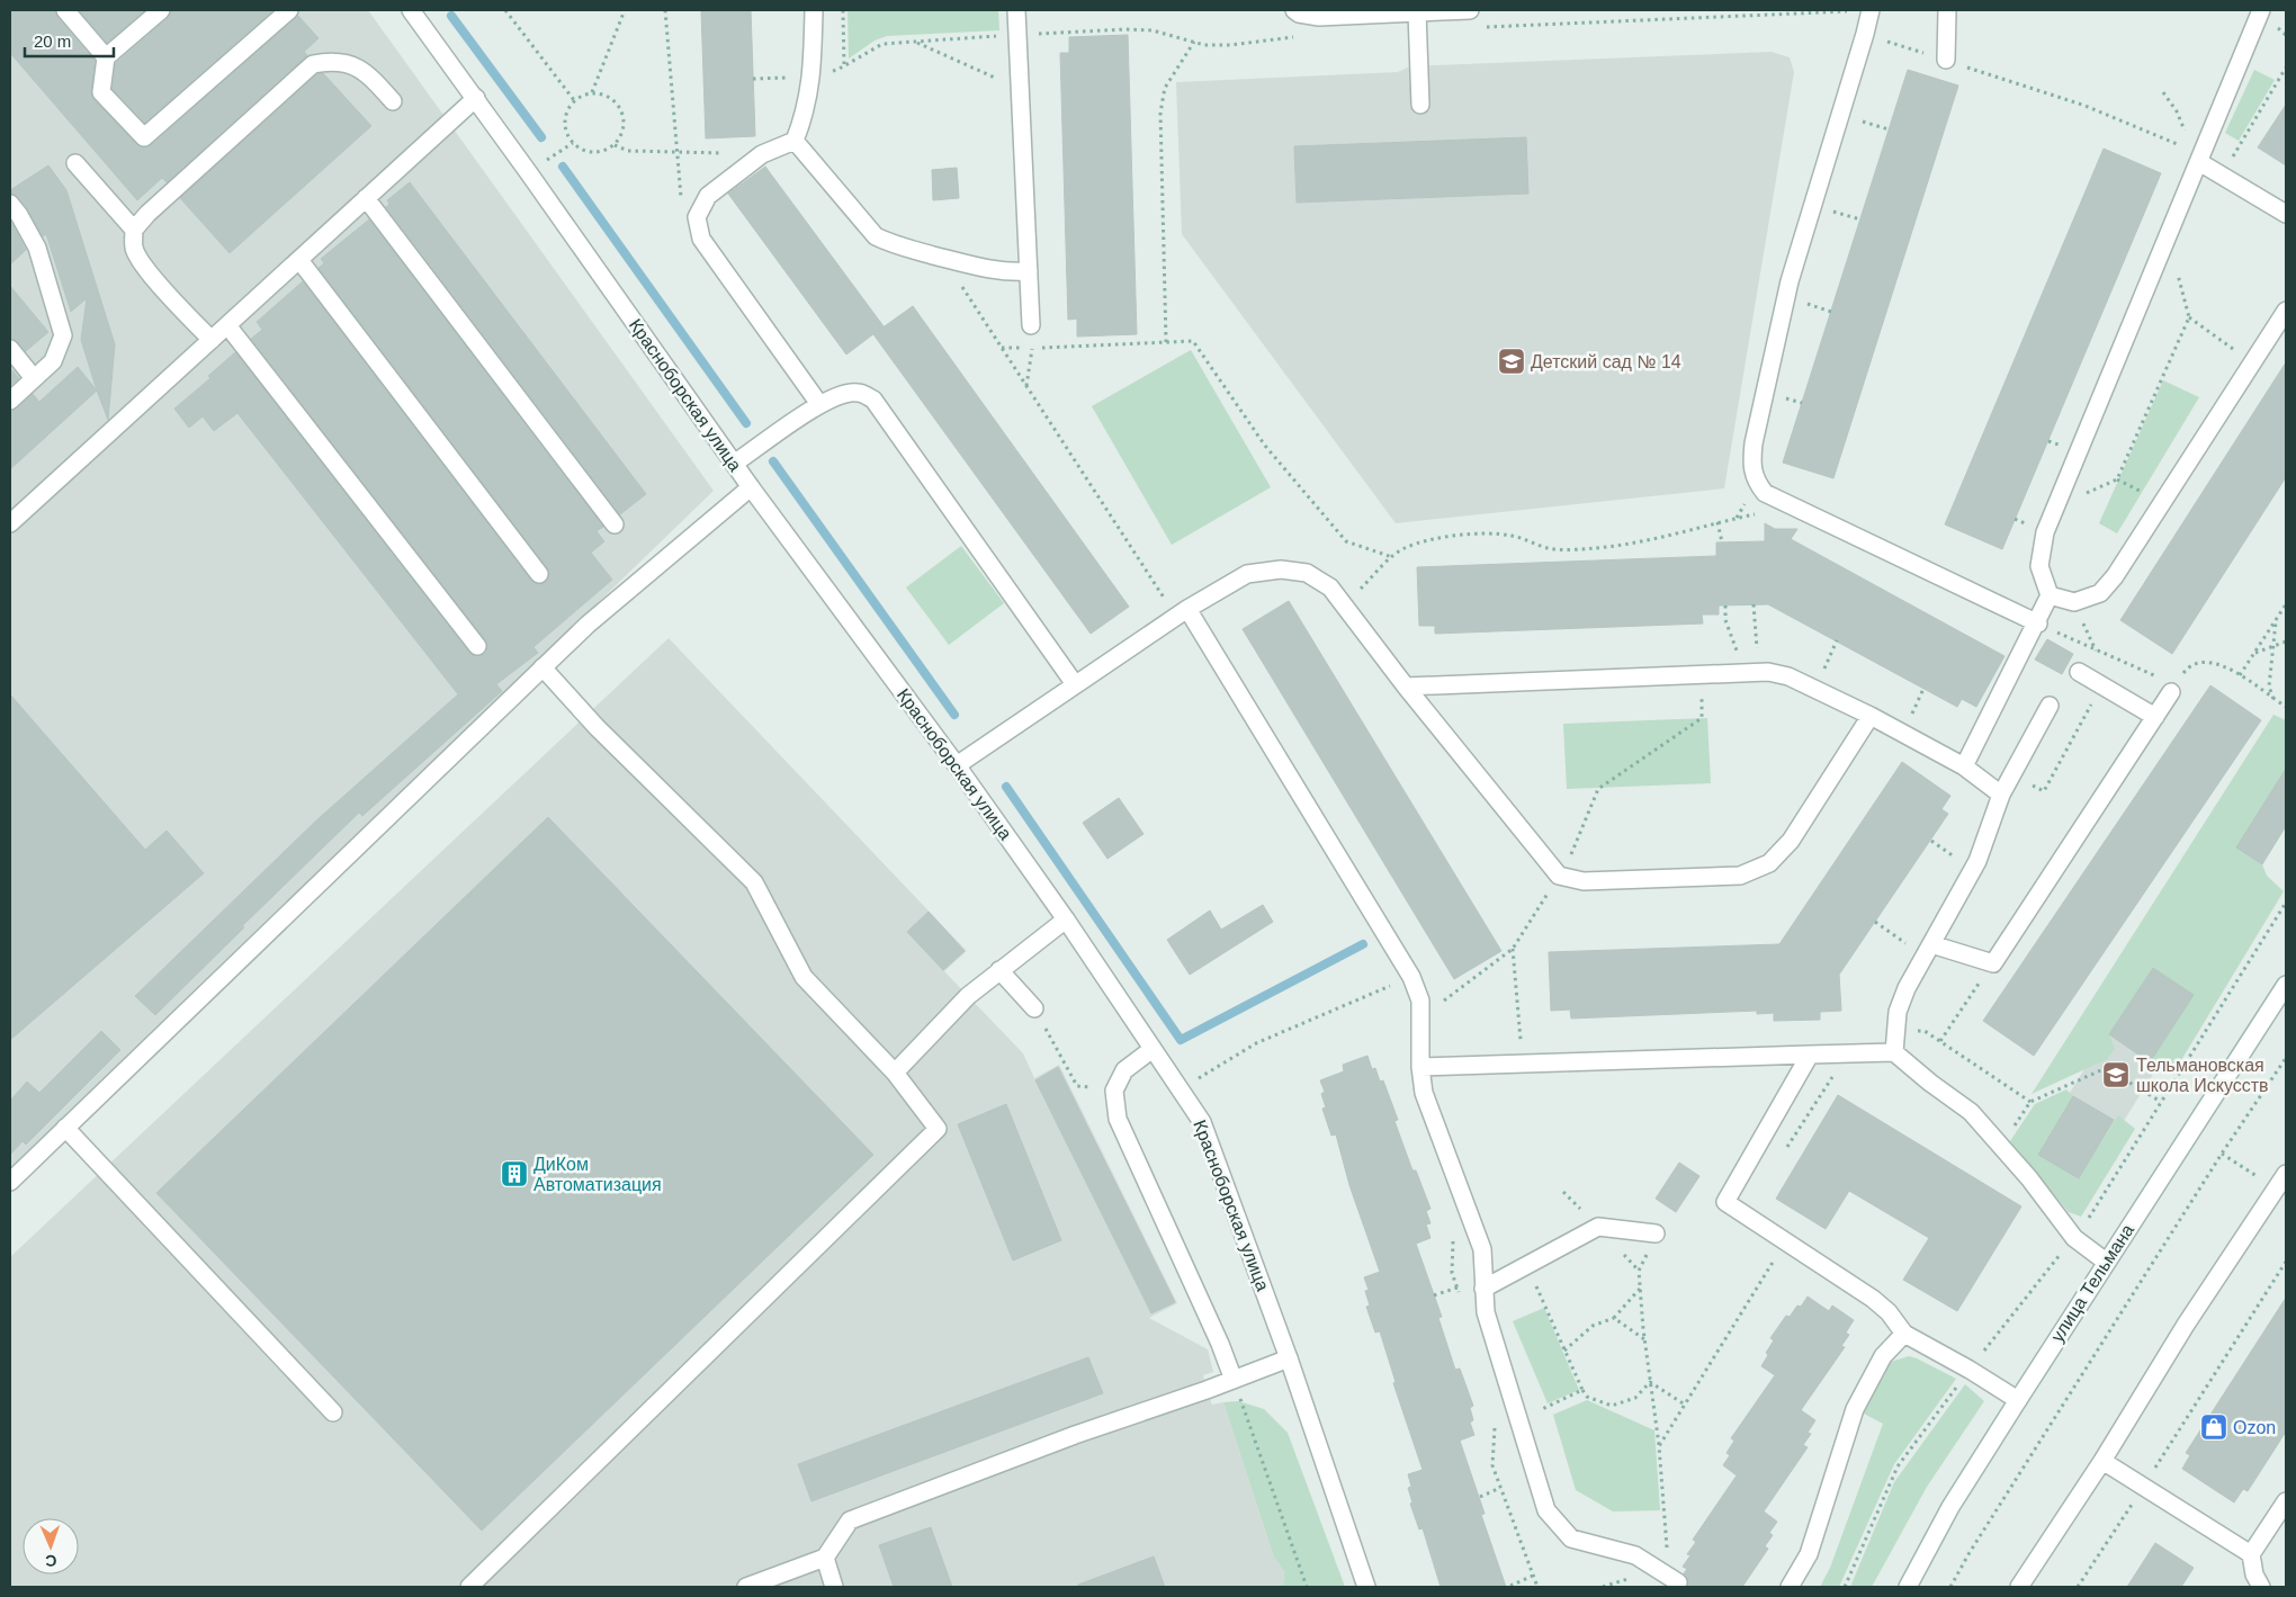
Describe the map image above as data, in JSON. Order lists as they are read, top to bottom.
{
  "streets": {
    "street": ["Красноборская улица", "улица Тельмана"]
  },
  "places": {
    "school or university": ["Детский сад № 14", "Тельмановская школа Искусств"],
    "building": ["ДиКом Автоматизация"],
    "shop": ["Ozon"]
  },
  "scale_bar": "20 m",
  "north": "bottom"
}
